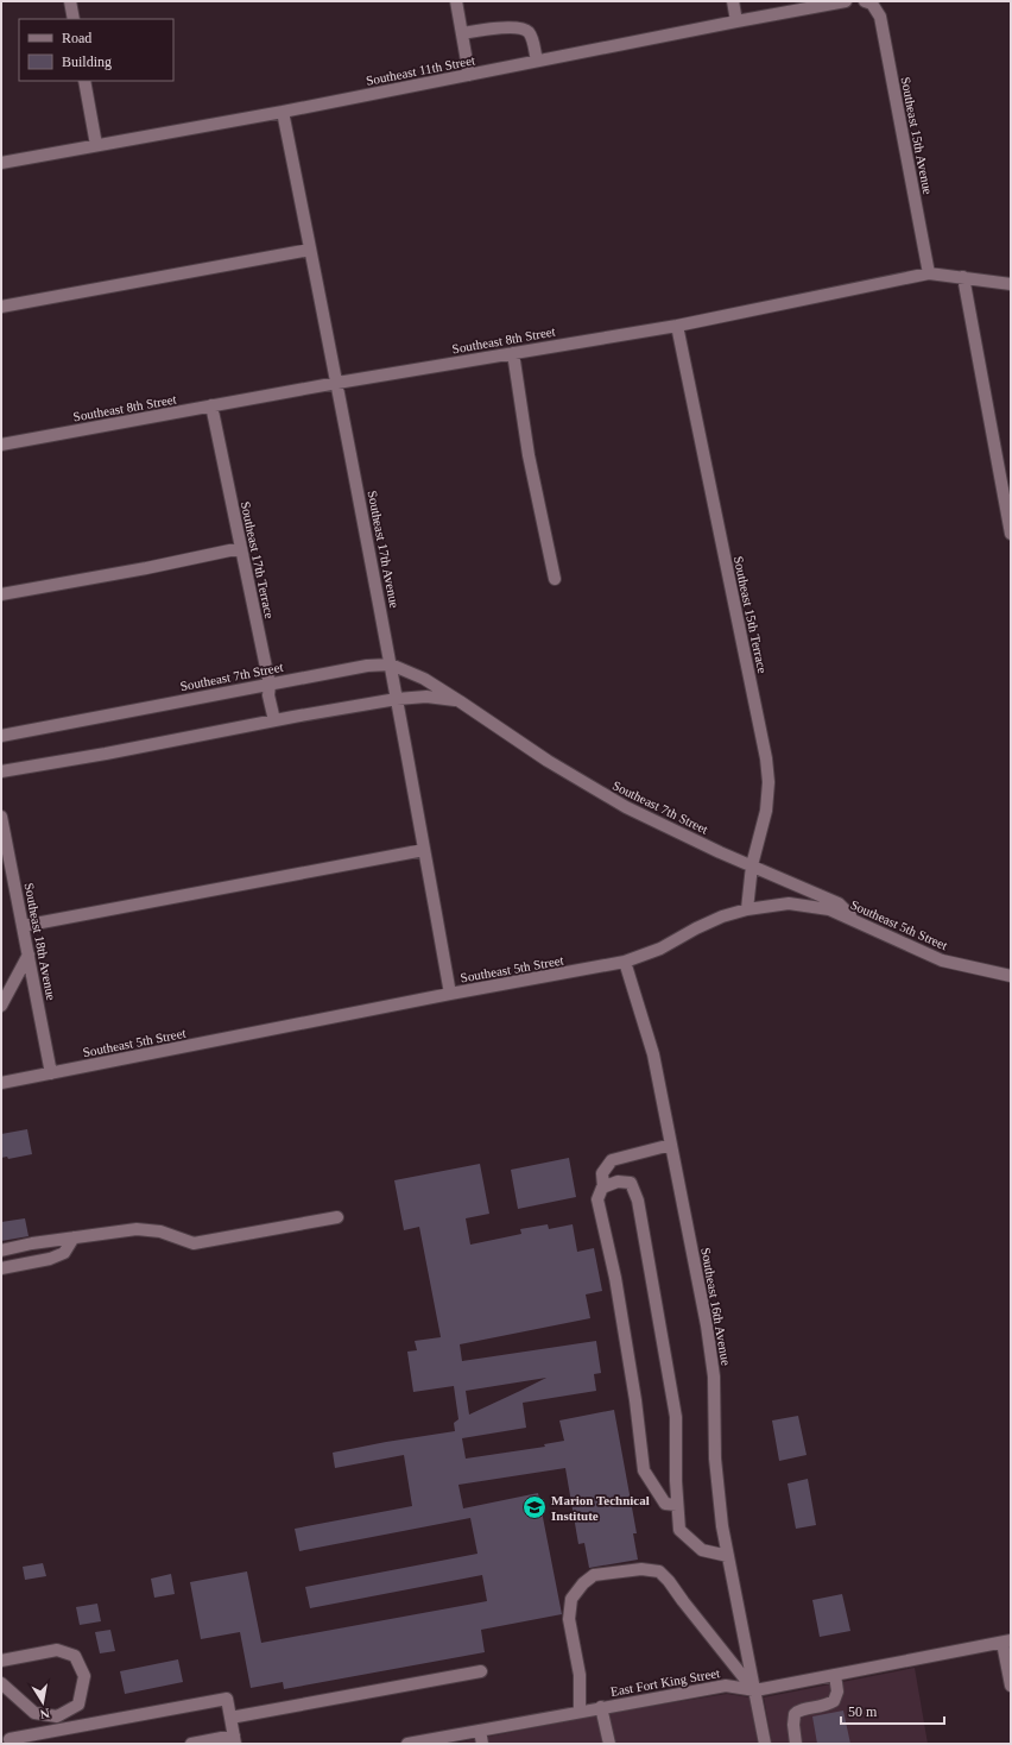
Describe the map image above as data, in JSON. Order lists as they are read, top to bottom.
{
  "streets": {
    "street": [
      "Southeast 11th Street",
      "Southeast 15th Avenue",
      "Southeast 8th Street",
      "Southeast 17th Avenue",
      "Southeast 17th Terrace",
      "Southeast 15th Terrace",
      "Southeast 7th Street",
      "Southeast 5th Street",
      "Southeast 18th Avenue",
      "Southeast 16th Avenue",
      "East Fort King Street"
    ]
  },
  "crossings": [
    ["Southeast 11th Street", "Southeast 17th Avenue"],
    ["Southeast 15th Avenue", "Southeast 8th Street"],
    ["Southeast 8th Street", "Southeast 17th Avenue"],
    ["Southeast 8th Street", "Southeast 17th Terrace"],
    ["Southeast 8th Street", "Southeast 15th Terrace"],
    ["Southeast 17th Avenue", "Southeast 7th Street"],
    ["Southeast 17th Avenue", "Southeast 5th Street"],
    ["Southeast 17th Terrace", "Southeast 7th Street"],
    ["Southeast 15th Terrace", "Southeast 7th Street"],
    ["Southeast 15th Terrace", "Southeast 5th Street"],
    ["Southeast 7th Street", "Southeast 5th Street"],
    ["Southeast 5th Street", "Southeast 18th Avenue"],
    ["Southeast 5th Street", "Southeast 16th Avenue"],
    ["Southeast 16th Avenue", "East Fort King Street"]
  ],
  "places": {
    "school or university": ["Marion Technical Institute"]
  },
  "legend": ["Road", "Building"],
  "scale_bar": "50 m",
  "north": "bottom"
}
